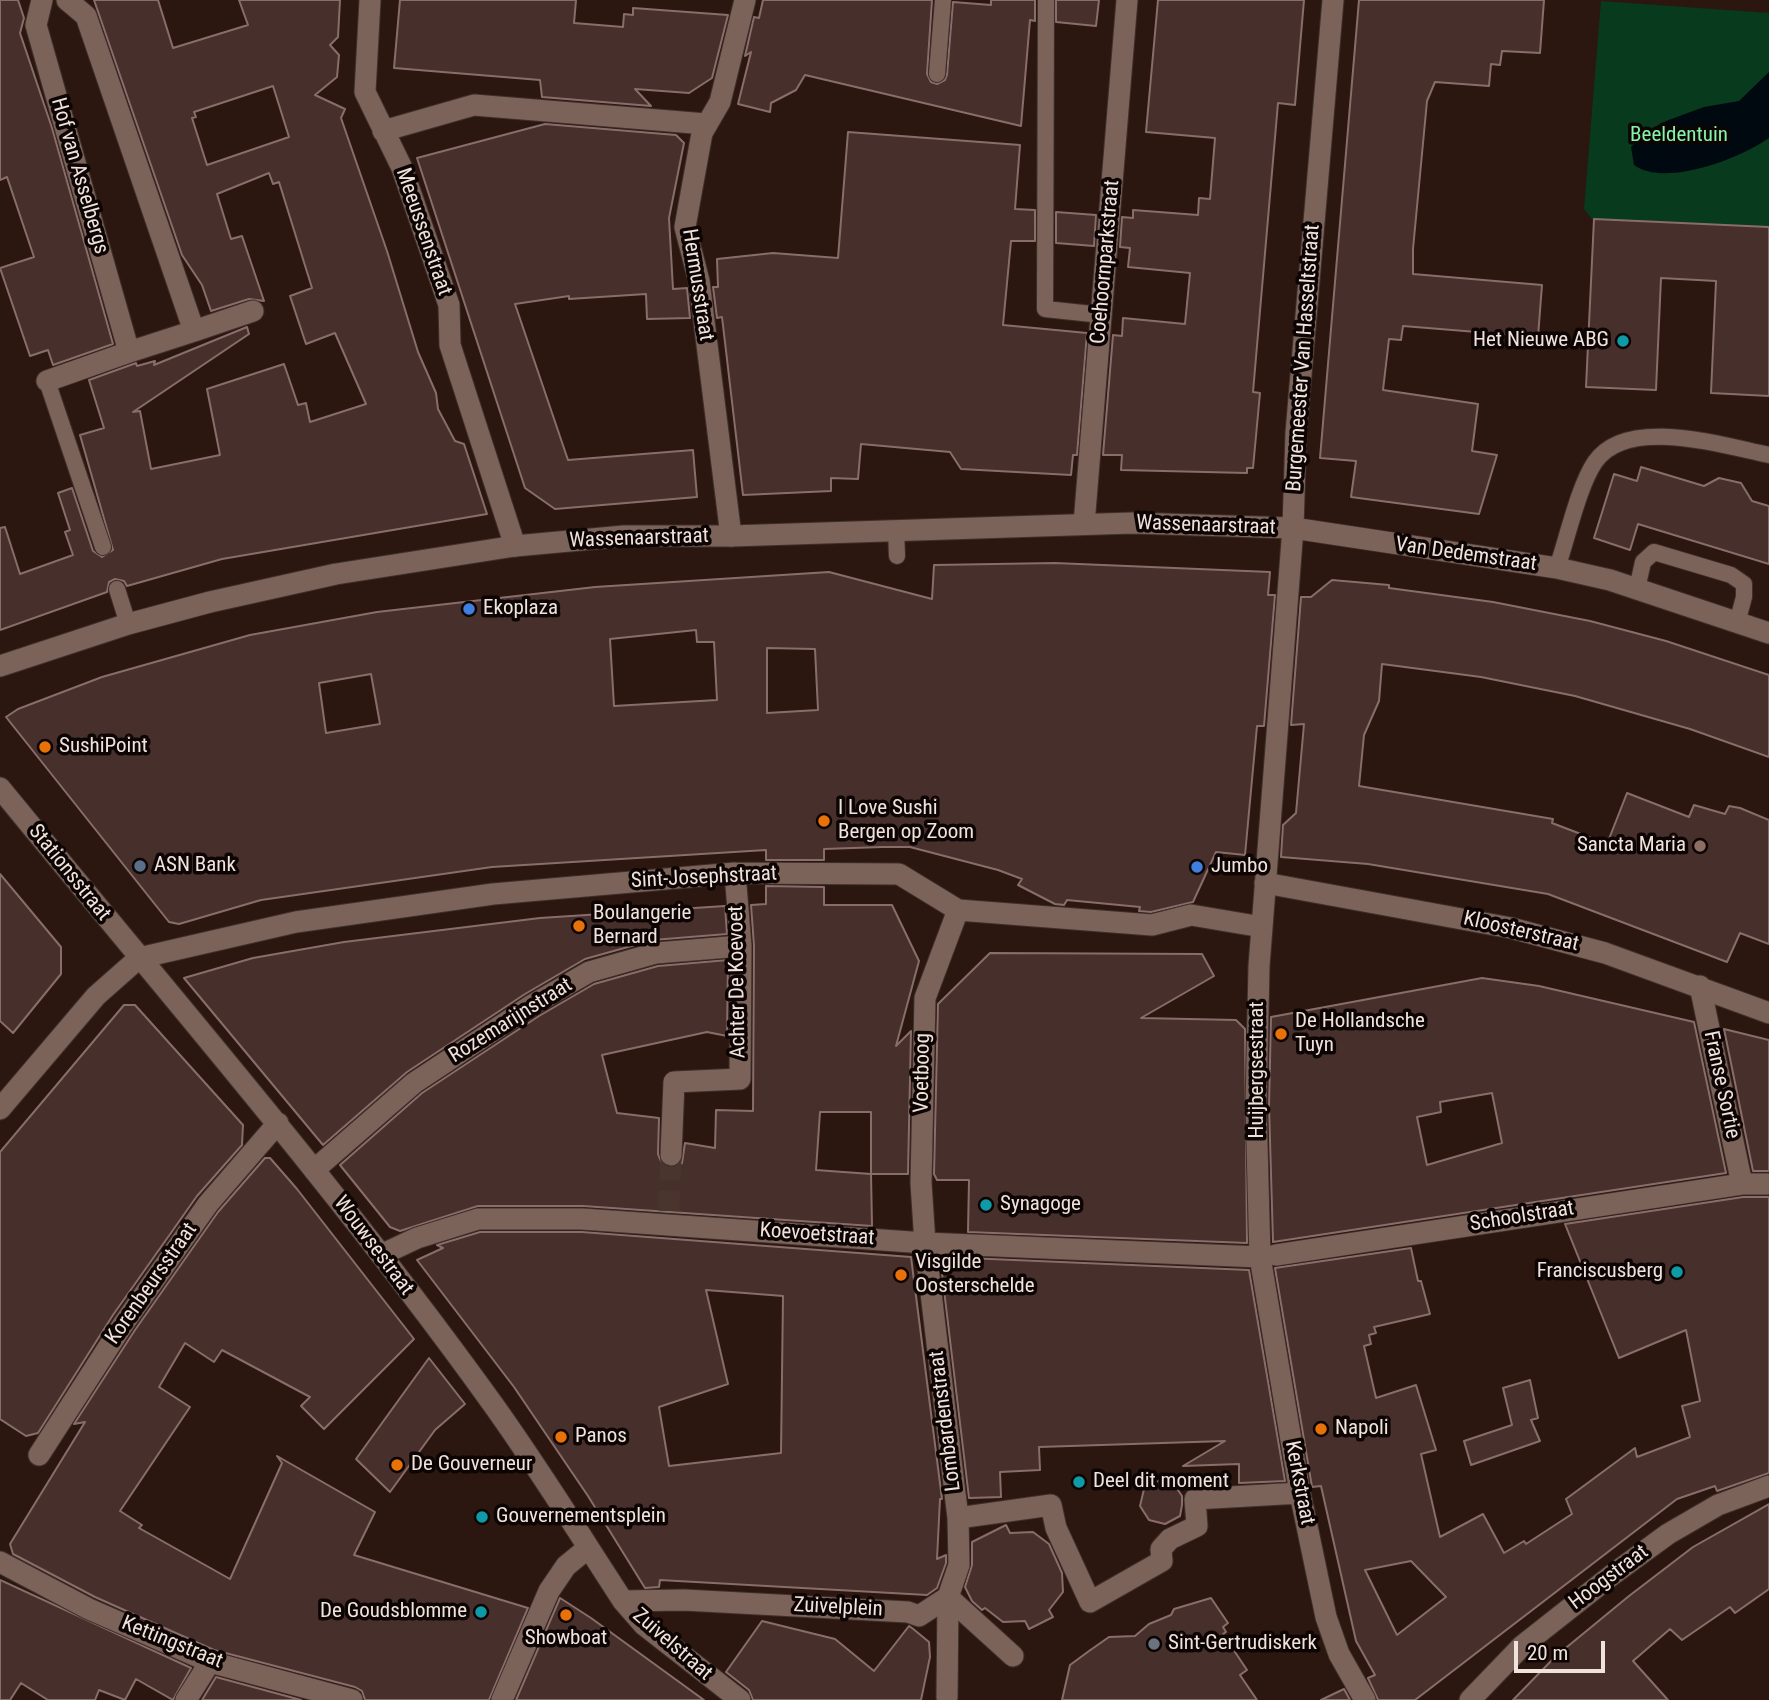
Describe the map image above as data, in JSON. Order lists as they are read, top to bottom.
{
  "streets": {
    "street": [
      "Hof van Asselbergs",
      "Meeussenstraat",
      "Coehoornparkstraat",
      "Hermusstraat",
      "Burgemeester Van Hasseltstraat",
      "Wassenaarstraat",
      "Van Dedemstraat",
      "Stationsstraat",
      "Sint-Josephstraat",
      "Kloosterstraat",
      "Achter De Koevoet",
      "Rozemarijnstraat",
      "Huijbergsestraat",
      "Voetboog",
      "Franse Sortie",
      "Schoolstraat",
      "Koevoetstraat",
      "Wouwsestraat",
      "Korenbeursstraat",
      "Lombardenstraat",
      "Kerkstraat",
      "Hoogstraat",
      "Zuivelplein",
      "Kettingstraat",
      "Zuivelstraat"
    ]
  },
  "crossings": [
    ["Meeussenstraat", "Wassenaarstraat"],
    ["Coehoornparkstraat", "Wassenaarstraat"],
    ["Hermusstraat", "Wassenaarstraat"],
    ["Burgemeester Van Hasseltstraat", "Wassenaarstraat"],
    ["Burgemeester Van Hasseltstraat", "Van Dedemstraat"],
    ["Burgemeester Van Hasseltstraat", "Kloosterstraat"],
    ["Burgemeester Van Hasseltstraat", "Huijbergsestraat"],
    ["Wassenaarstraat", "Van Dedemstraat"],
    ["Stationsstraat", "Sint-Josephstraat"],
    ["Stationsstraat", "Wouwsestraat"],
    ["Sint-Josephstraat", "Achter De Koevoet"],
    ["Sint-Josephstraat", "Huijbergsestraat"],
    ["Sint-Josephstraat", "Voetboog"],
    ["Sint-Josephstraat", "Wouwsestraat"],
    ["Kloosterstraat", "Huijbergsestraat"],
    ["Kloosterstraat", "Franse Sortie"],
    ["Achter De Koevoet", "Rozemarijnstraat"],
    ["Rozemarijnstraat", "Wouwsestraat"],
    ["Huijbergsestraat", "Schoolstraat"],
    ["Huijbergsestraat", "Koevoetstraat"],
    ["Huijbergsestraat", "Kerkstraat"],
    ["Voetboog", "Koevoetstraat"],
    ["Voetboog", "Lombardenstraat"],
    ["Franse Sortie", "Schoolstraat"],
    ["Schoolstraat", "Koevoetstraat"],
    ["Schoolstraat", "Kerkstraat"],
    ["Koevoetstraat", "Wouwsestraat"],
    ["Koevoetstraat", "Lombardenstraat"],
    ["Koevoetstraat", "Kerkstraat"],
    ["Wouwsestraat", "Korenbeursstraat"],
    ["Wouwsestraat", "Zuivelstraat"],
    ["Lombardenstraat", "Zuivelplein"],
    ["Zuivelplein", "Zuivelstraat"]
  ],
  "parks": ["Beeldentuin"],
  "places": [
    "Het Nieuwe ABG",
    "Ekoplaza",
    "SushiPoint",
    "I Love Sushi Bergen op Zoom",
    "Sancta Maria",
    "ASN Bank",
    "Jumbo",
    "Boulangerie Bernard",
    "De Hollandsche Tuyn",
    "Synagoge",
    "Franciscusberg",
    "Visgilde Oosterschelde",
    "Napoli",
    "Panos",
    "De Gouverneur",
    "Deel dit moment",
    "Gouvernementsplein",
    "De Goudsblomme",
    "Showboat",
    "Sint-Gertrudiskerk"
  ],
  "scale_bar": "20 m"
}
